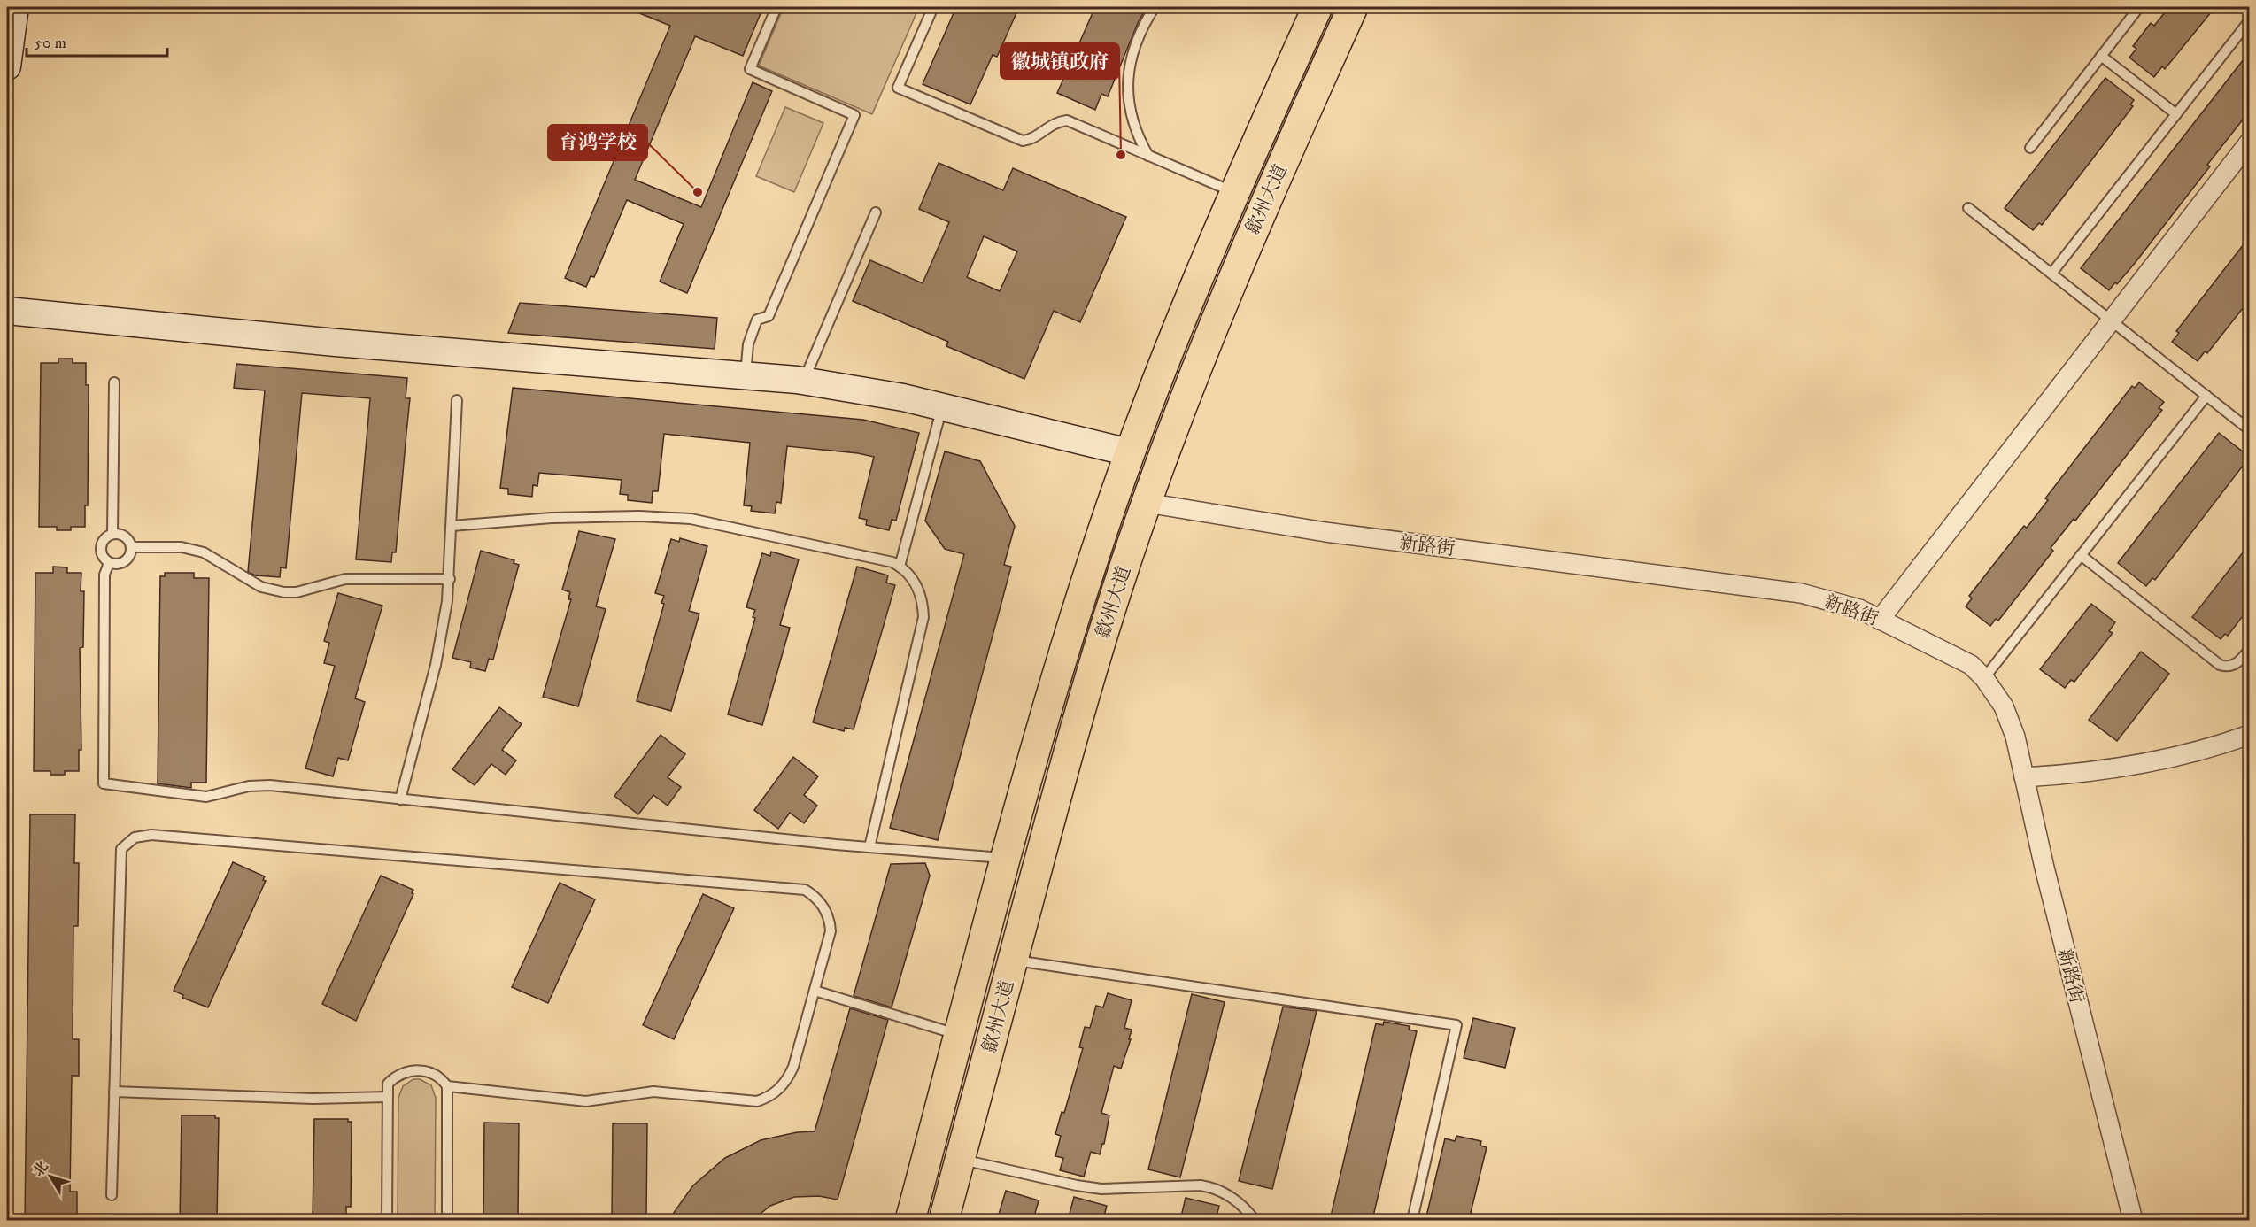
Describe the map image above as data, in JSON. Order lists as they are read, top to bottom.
{
  "streets": {
    "highway": ["歙州大道"],
    "street": ["新路街"]
  },
  "crossings": [
    ["歙州大道", "新路街"]
  ],
  "places": ["徽城镇政府", "育鸿学校"],
  "scale_bar": "50 m",
  "north": "top left"
}
